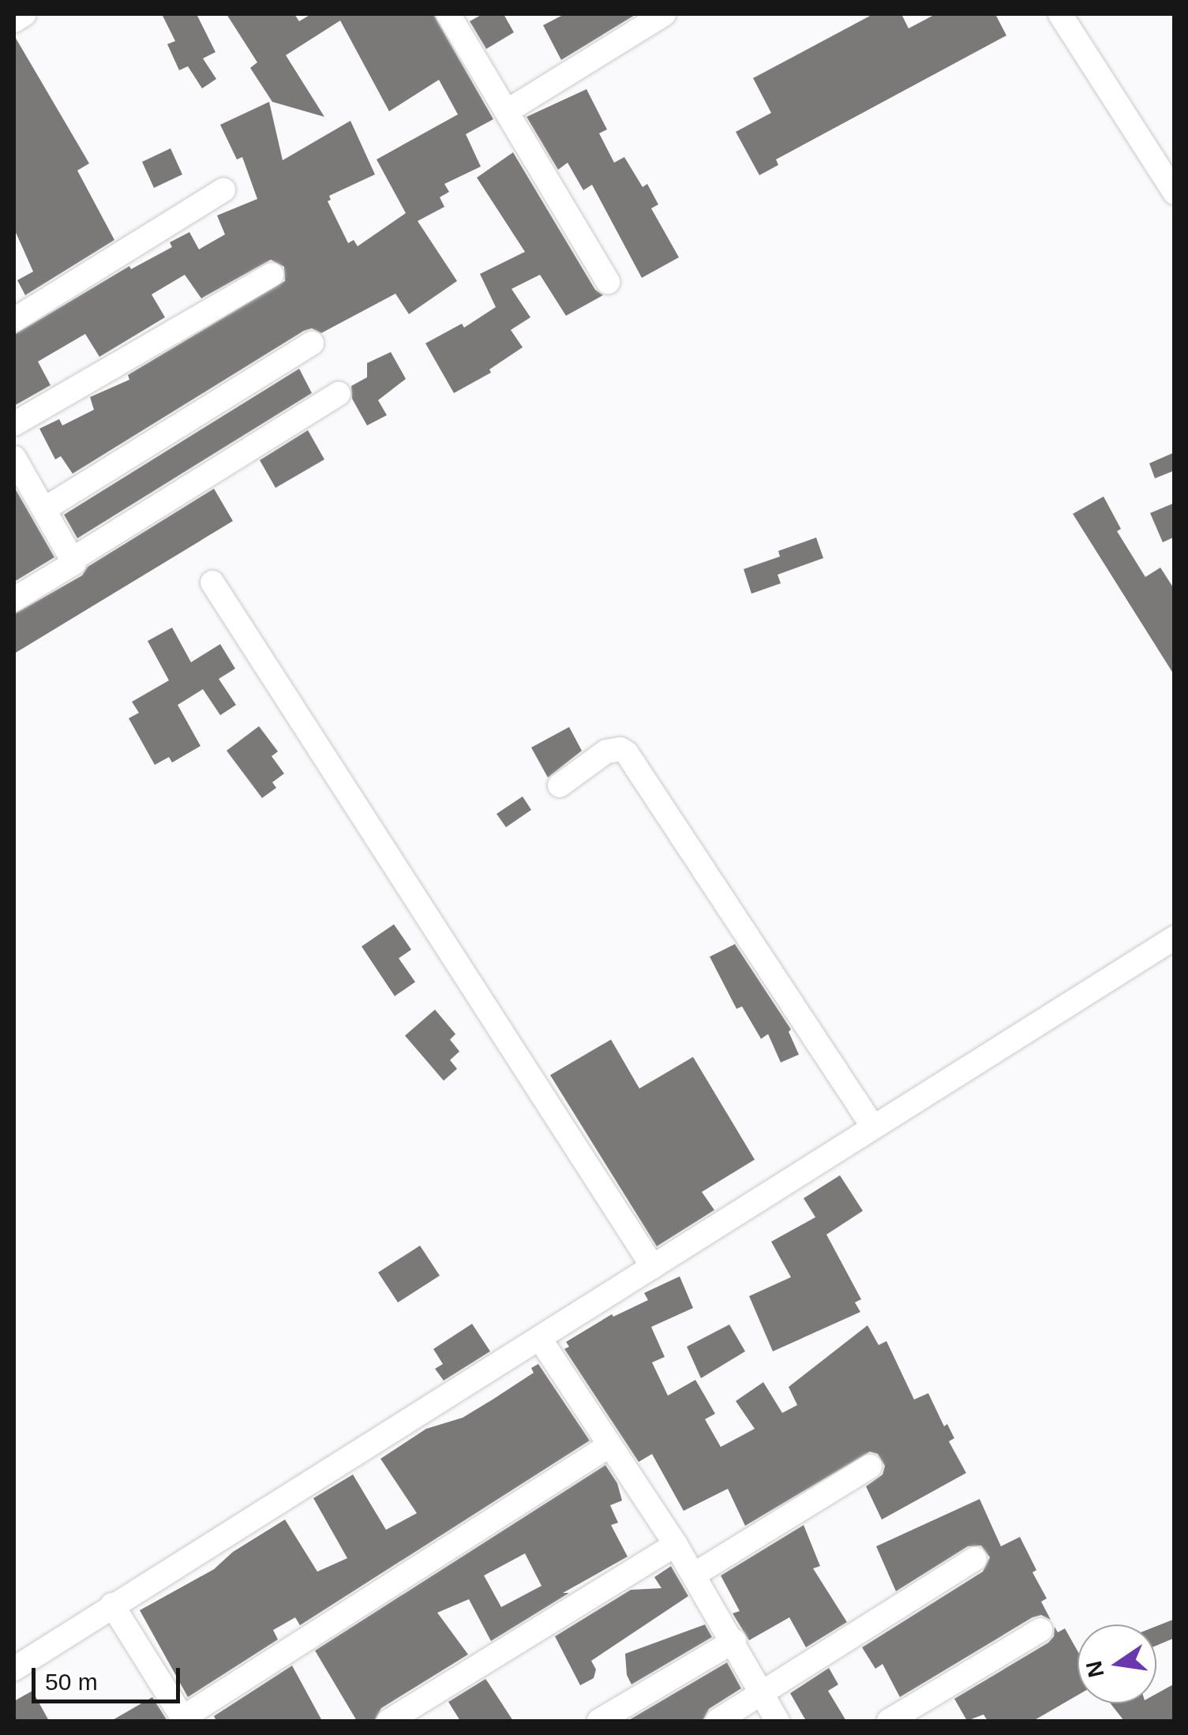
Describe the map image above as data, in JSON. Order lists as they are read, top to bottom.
{
  "scale_bar": "50 m",
  "north": "left"
}
